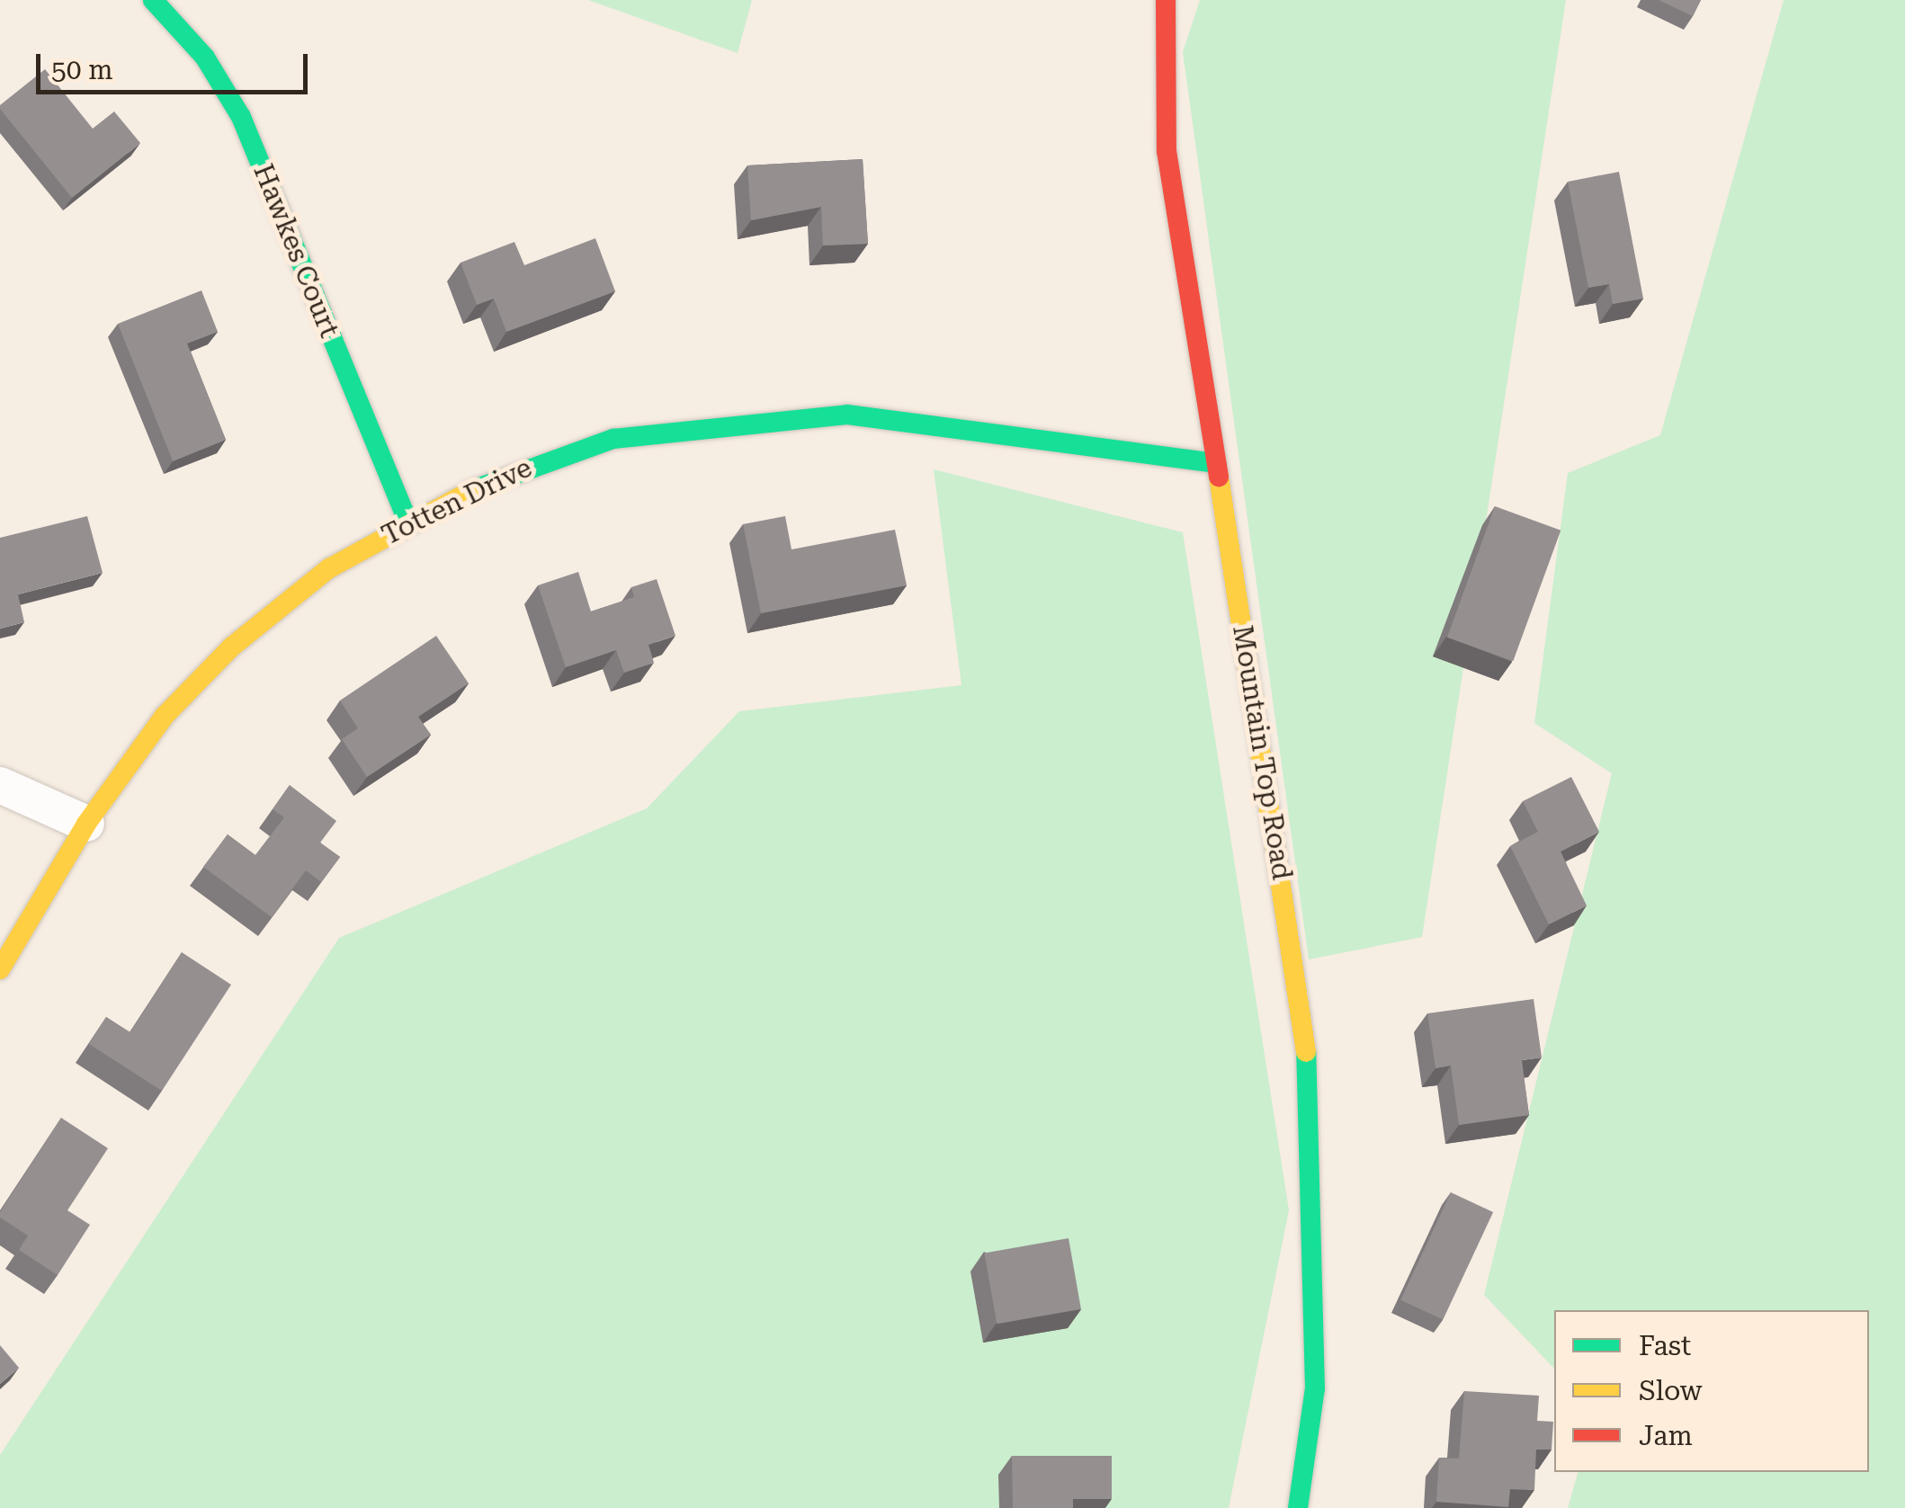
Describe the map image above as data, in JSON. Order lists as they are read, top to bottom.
{
  "streets": {
    "street": ["Hawkes Court", "Totten Drive", "Mountain Top Road"]
  },
  "crossings": [
    ["Hawkes Court", "Totten Drive"],
    ["Totten Drive", "Mountain Top Road"]
  ],
  "legend": ["Fast", "Slow", "Jam"],
  "scale_bar": "50 m"
}
